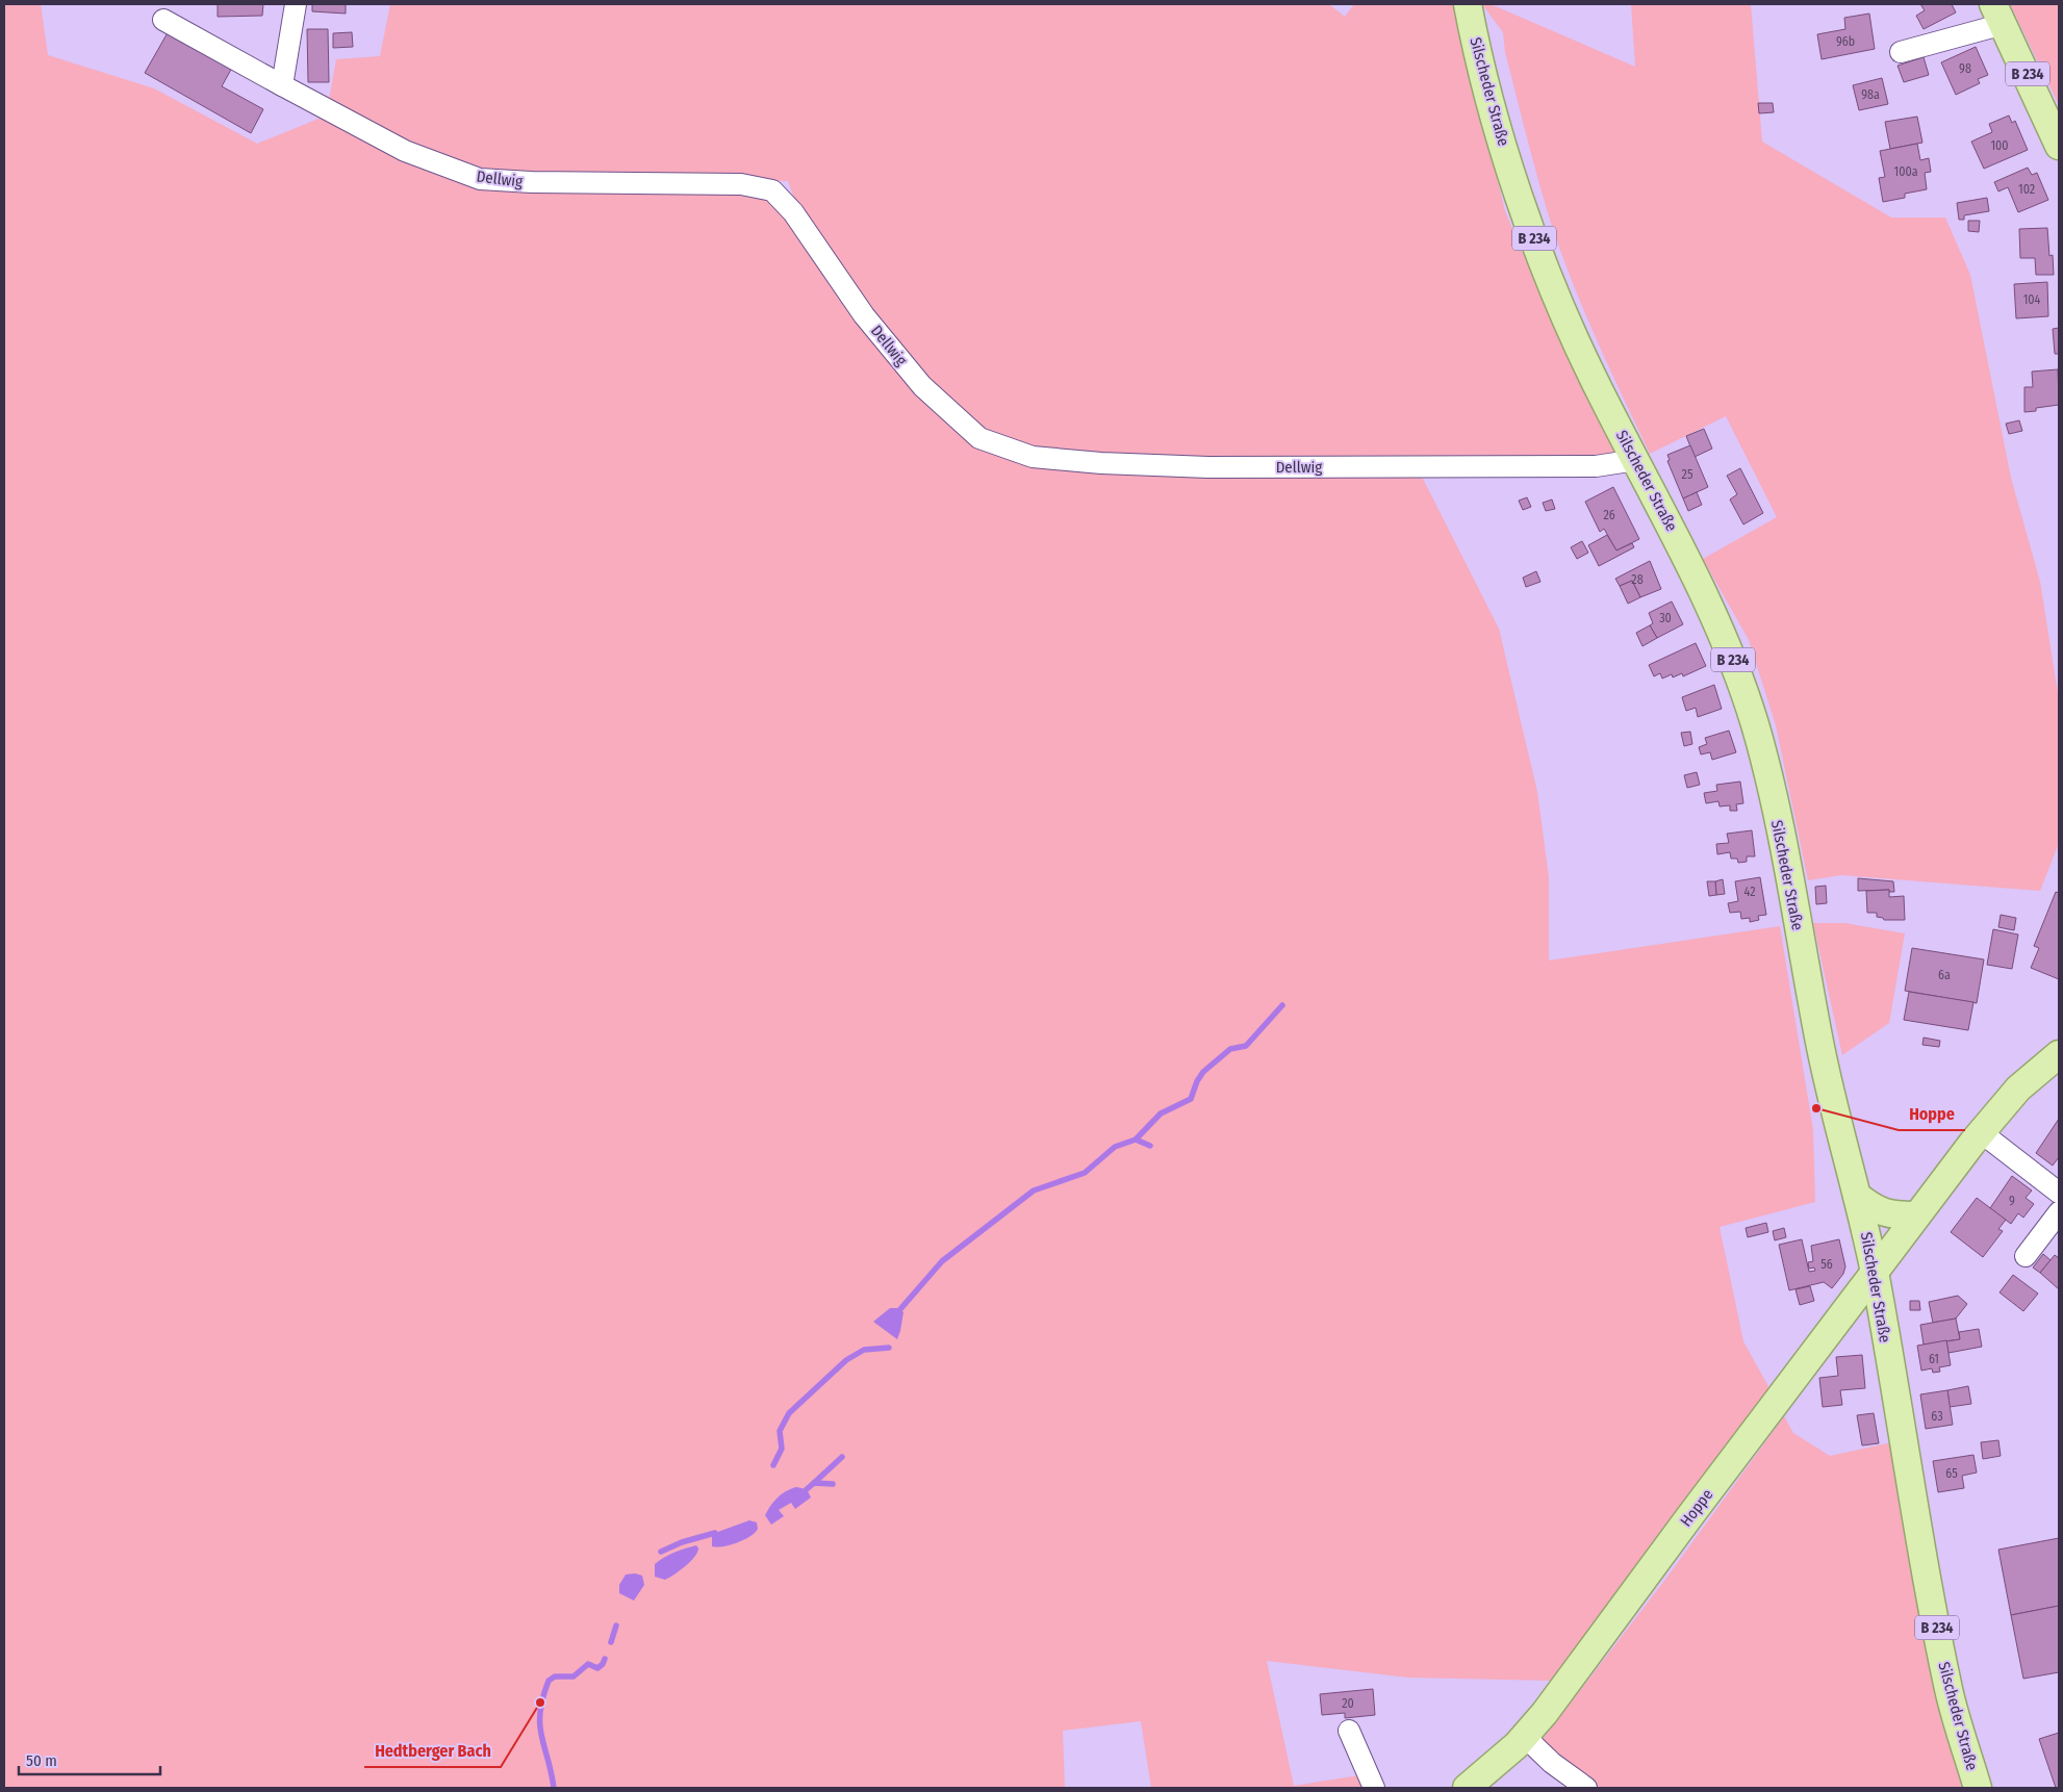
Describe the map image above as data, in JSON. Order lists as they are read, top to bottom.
{
  "streets": {
    "main road": ["B 234", "Silscheder Straße", "Hoppe"],
    "street": ["Dellwig"]
  },
  "crossings": [
    ["Silscheder Straße", "Dellwig"],
    ["Silscheder Straße", "Hoppe"]
  ],
  "places": ["Hoppe", "Hedtberger Bach"],
  "house_numbers": [
    "96b",
    "98",
    "98a",
    "100",
    "100a",
    "102",
    "104",
    "25",
    "26",
    "28",
    "30",
    "42",
    "6a",
    "9",
    "56",
    "61",
    "63",
    "65",
    "20"
  ],
  "scale_bar": "50 m"
}
